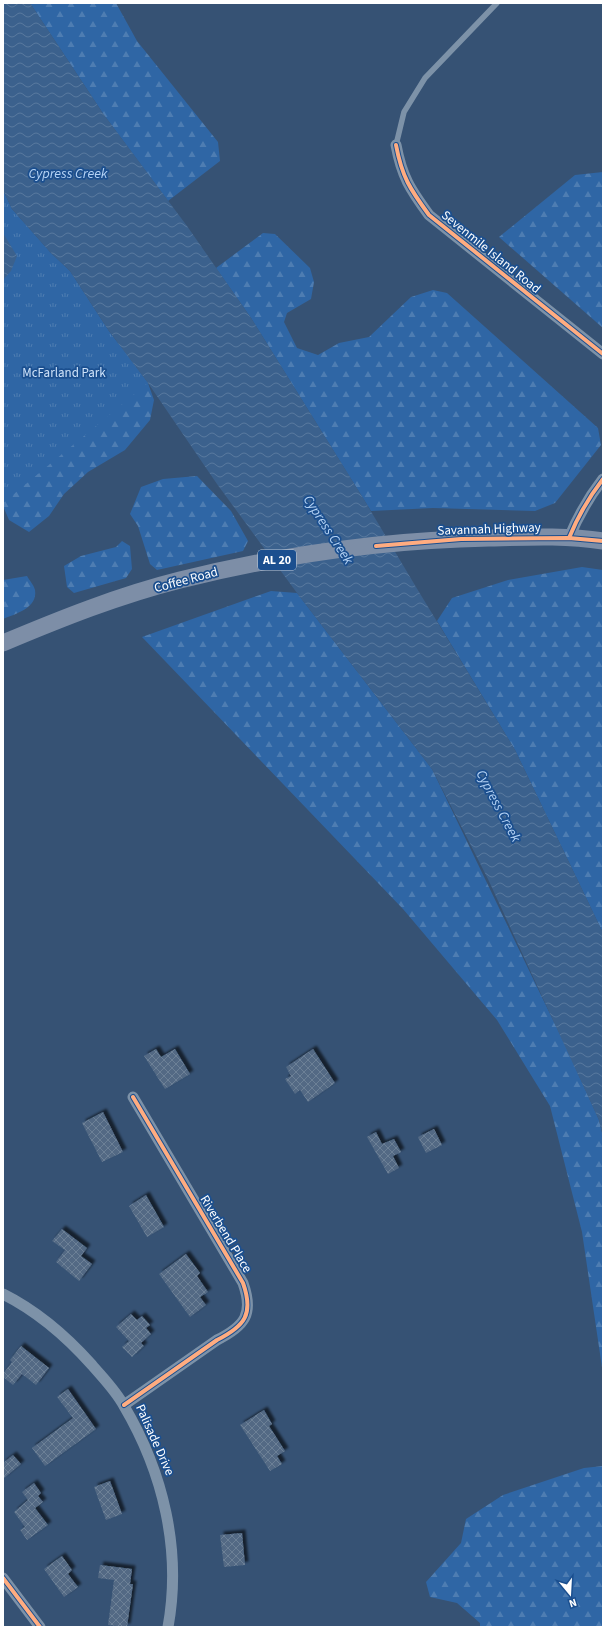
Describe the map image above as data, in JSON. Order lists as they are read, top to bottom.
{
  "streets": {
    "main road": ["Savannah Highway", "AL 20", "Coffee Road"],
    "street": ["Sevenmile Island Road", "Riverbend Place", "Palisade Drive"]
  },
  "crossings": [
    ["Savannah Highway", "Coffee Road"],
    ["Riverbend Place", "Palisade Drive"]
  ],
  "water": ["Cypress Creek"],
  "parks": ["McFarland Park"],
  "north": "bottom"
}
